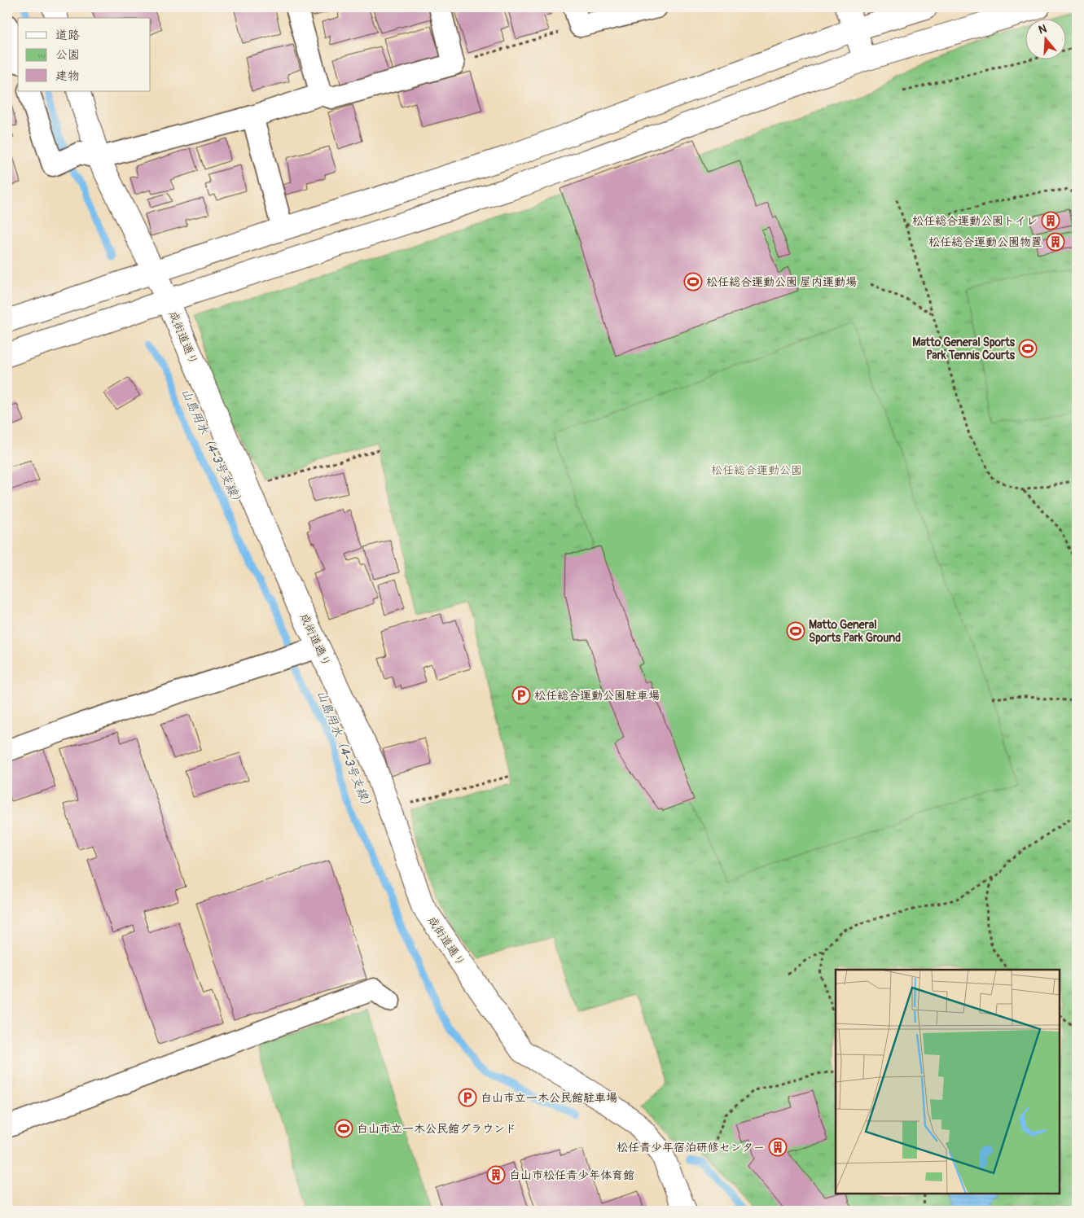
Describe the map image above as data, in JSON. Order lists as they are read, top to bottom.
{
  "streets": {
    "street": ["成街道通り"]
  },
  "water": ["山島用水（4-3号支線）"],
  "parks": ["松任総合運動公園"],
  "places": {
    "building": [
      "松任総合運動公園トイレ",
      "松任総合運動公園物置",
      "松任青少年宿泊研修センター",
      "白山市松任青少年体育館"
    ],
    "sports": [
      "松任総合運動公園 屋内運動場",
      "Matto General Sports Park Tennis Courts",
      "Matto General Sports Park Ground",
      "白山市立一木公民館グラウンド"
    ],
    "parking": ["松任総合運動公園駐車場", "白山市立一木公民館駐車場"]
  },
  "legend": ["道路", "公園", "建物"],
  "north": "top"
}
